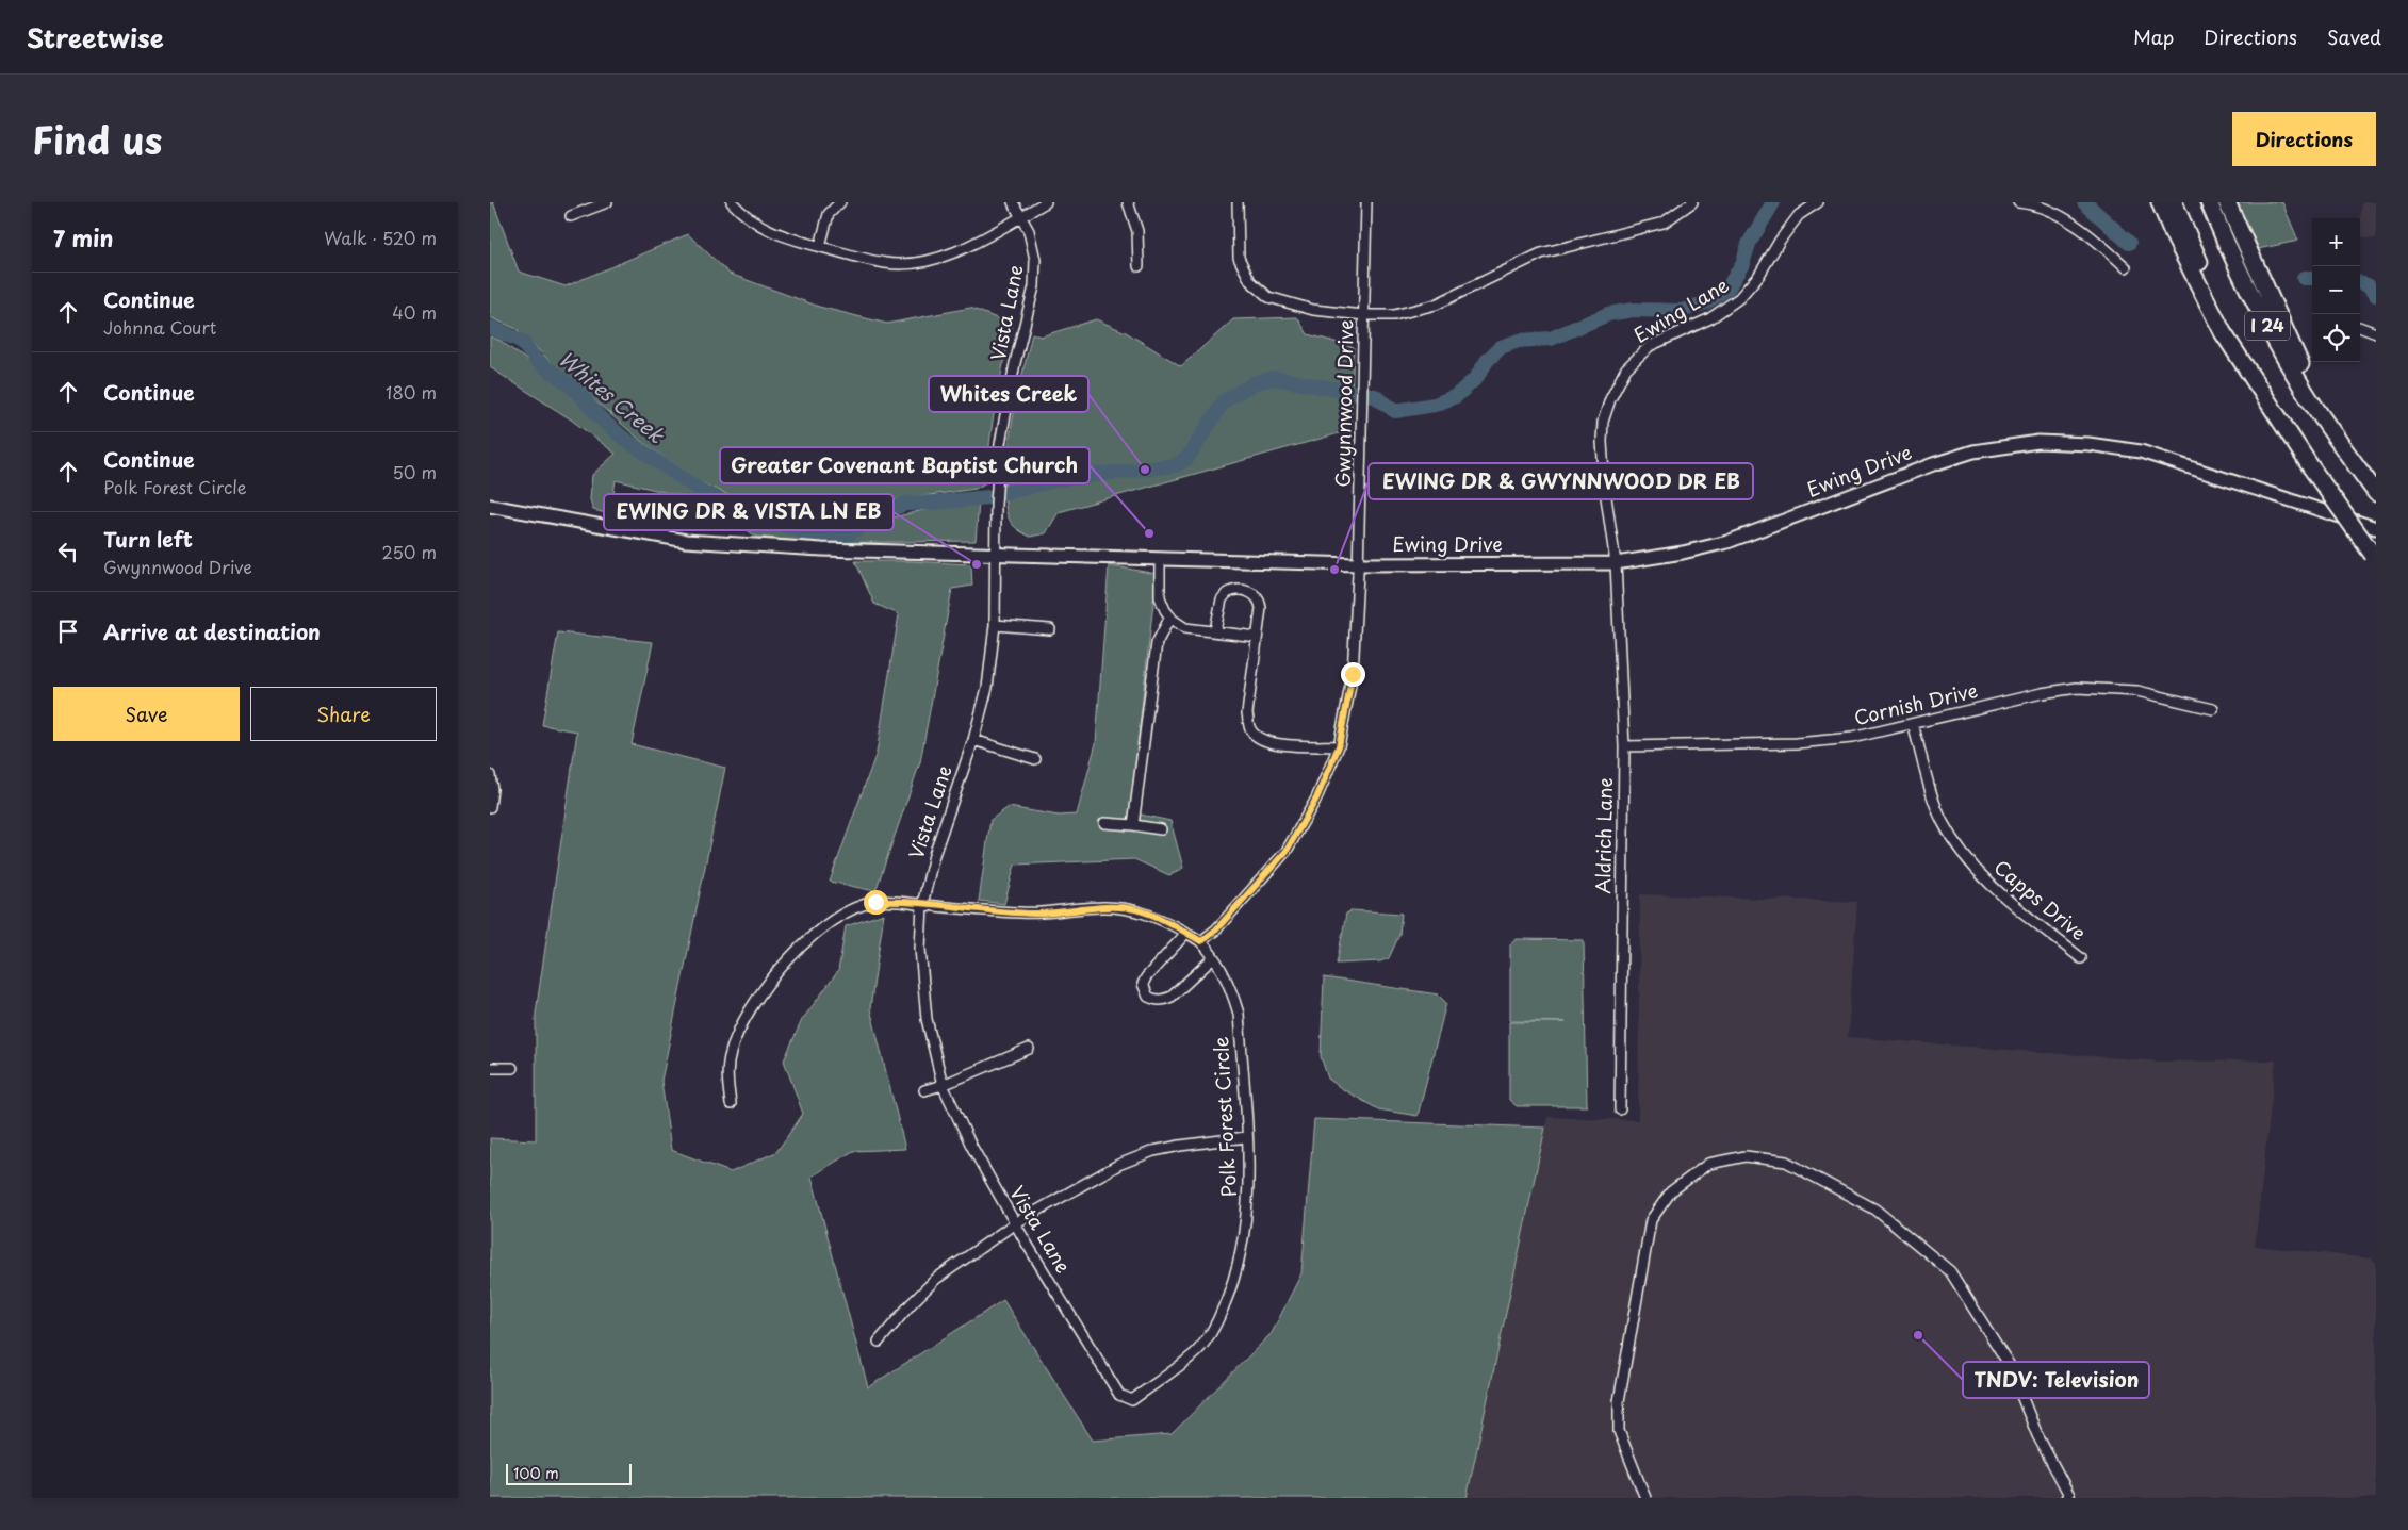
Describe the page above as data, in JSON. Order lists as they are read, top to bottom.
{
  "streets": {
    "highway": ["I 24"],
    "street": [
      "Ewing Lane",
      "Vista Lane",
      "Gwynnwood Drive",
      "Ewing Drive",
      "Cornish Drive",
      "Aldrich Lane",
      "Capps Drive",
      "Polk Forest Circle"
    ]
  },
  "crossings": [
    ["Ewing Lane", "Ewing Drive"],
    ["Ewing Lane", "Aldrich Lane"],
    ["Vista Lane", "Ewing Drive"],
    ["Vista Lane", "Polk Forest Circle"],
    ["Gwynnwood Drive", "Ewing Drive"],
    ["Gwynnwood Drive", "Polk Forest Circle"],
    ["Ewing Drive", "Aldrich Lane"],
    ["Cornish Drive", "Aldrich Lane"],
    ["Cornish Drive", "Capps Drive"]
  ],
  "water": ["Whites Creek"],
  "places": [
    "Whites Creek",
    "Greater Covenant Baptist Church",
    "EWING DR & VISTA LN EB",
    "EWING DR & GWYNNWOOD DR EB",
    "TNDV: Television"
  ],
  "scale_bar": "100 m",
  "page": {
    "header": "Streetwise",
    "nav": ["Map", "Directions", "Saved"],
    "title": "Find us",
    "buttons": [
      "Directions",
      ["Save", "Share"]
    ],
    "heading": ["7 min", "Walk · 520 m"],
    "map_buttons": ["+", "−"],
    "list": [
      ["Continue", "Johnna Court", "40 m"],
      ["Continue", "180 m"],
      ["Continue", "Polk Forest Circle", "50 m"],
      ["Turn left", "Gwynnwood Drive", "250 m"],
      "Arrive at destination"
    ],
    "scale": "100 m"
  }
}
